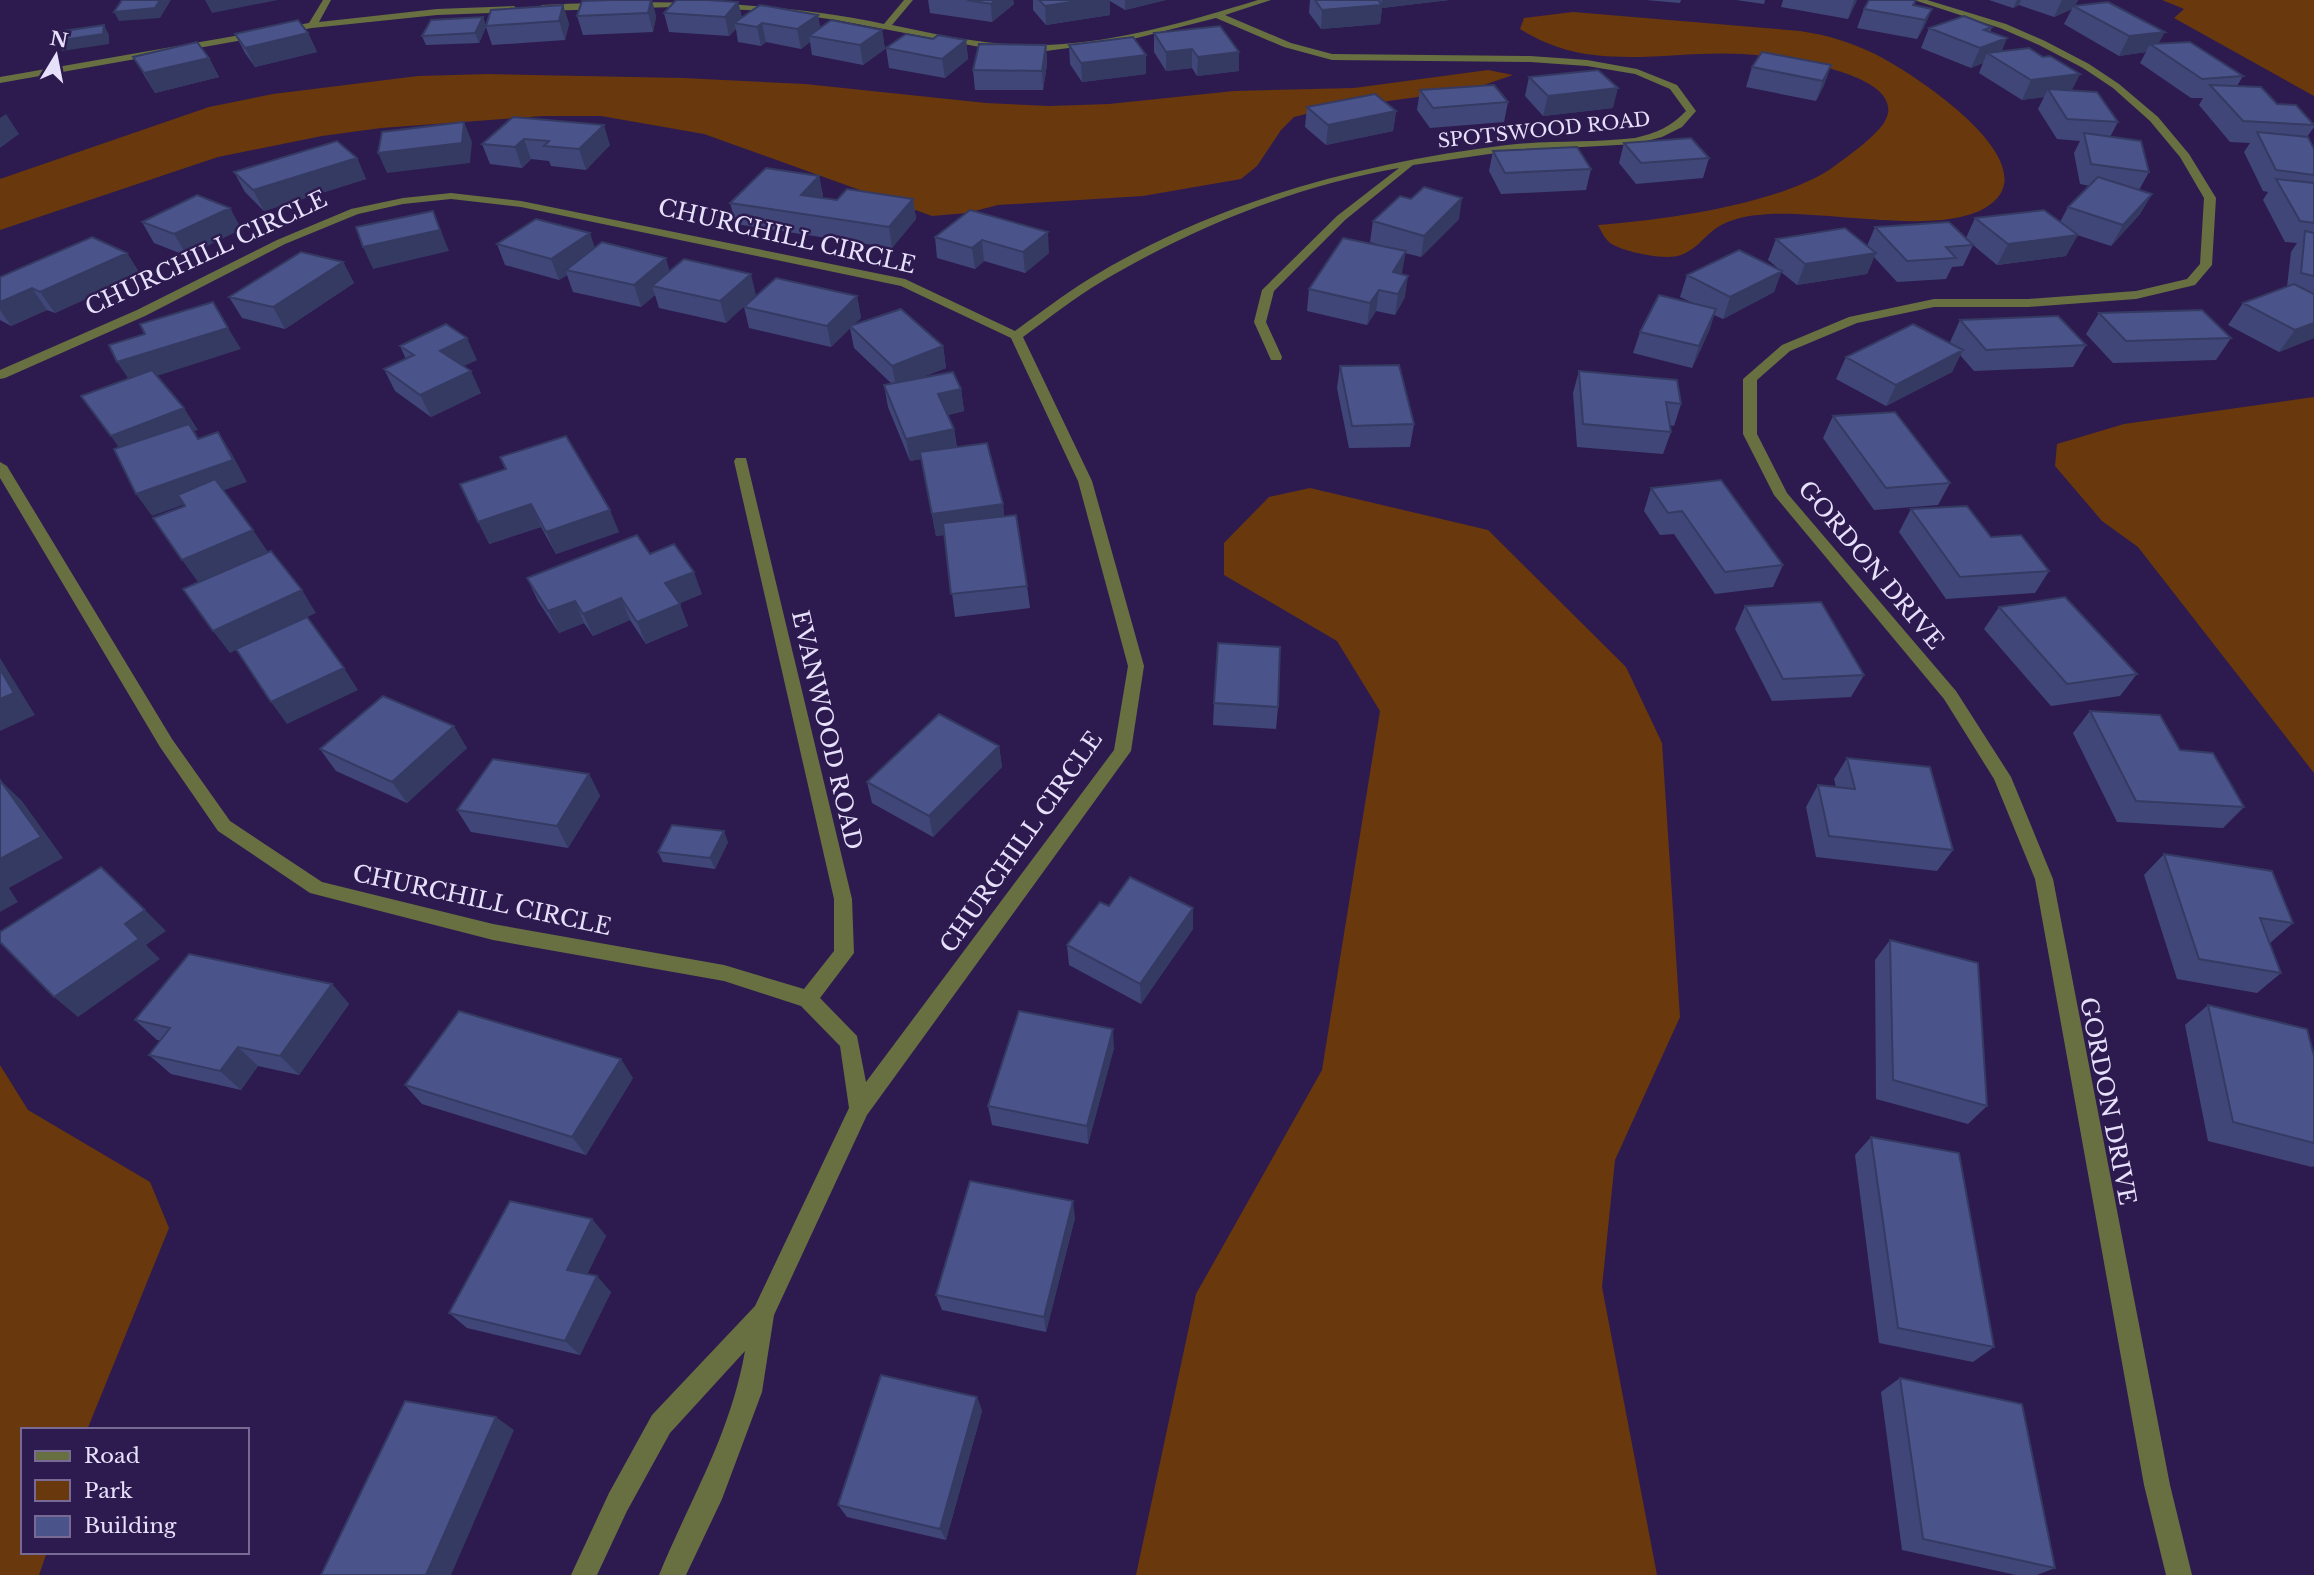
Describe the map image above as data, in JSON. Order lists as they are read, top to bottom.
{
  "streets": {
    "street": [
      "SPOTSWOOD ROAD",
      "CHURCHILL CIRCLE",
      "GORDON DRIVE",
      "EVANWOOD ROAD"
    ]
  },
  "crossings": [
    ["SPOTSWOOD ROAD", "CHURCHILL CIRCLE"],
    ["CHURCHILL CIRCLE", "EVANWOOD ROAD"]
  ],
  "legend": ["Road", "Park", "Building"],
  "north": "top"
}
